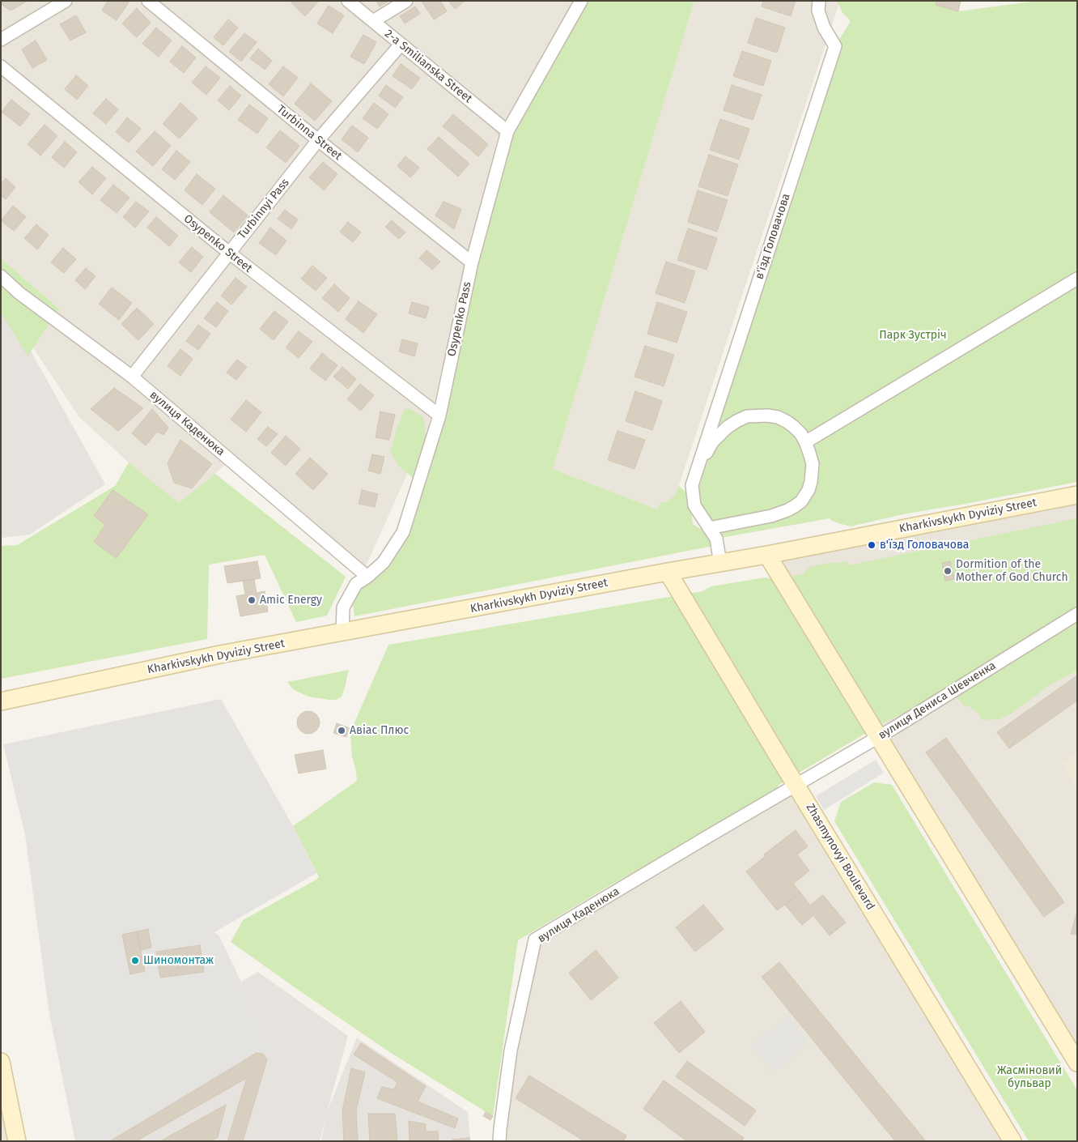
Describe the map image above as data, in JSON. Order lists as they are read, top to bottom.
{
  "streets": {
    "street": [
      "2-a Smilianska Street",
      "Turbinna Street",
      "Turbinnyi Pass",
      "в'їзд Головачова",
      "Osypenko Street",
      "Osypenko Pass",
      "вулиця Каденюка",
      "Kharkivskykh Dyviziy Street",
      "вулиця Дениса Шевченка",
      "Zhasmynovyi Boulevard"
    ]
  },
  "crossings": [
    ["2-a Smilianska Street", "Turbinnyi Pass"],
    ["2-a Smilianska Street", "Osypenko Pass"],
    ["Turbinna Street", "Turbinnyi Pass"],
    ["Turbinna Street", "Osypenko Pass"],
    ["Turbinnyi Pass", "Osypenko Street"],
    ["Turbinnyi Pass", "вулиця Каденюка"],
    ["в'їзд Головачова", "Kharkivskykh Dyviziy Street"],
    ["Osypenko Street", "Osypenko Pass"],
    ["Osypenko Pass", "вулиця Каденюка"],
    ["Osypenko Pass", "Kharkivskykh Dyviziy Street"],
    ["вулиця Каденюка", "вулиця Дениса Шевченка"],
    ["вулиця Каденюка", "Zhasmynovyi Boulevard"],
    ["Kharkivskykh Dyviziy Street", "Zhasmynovyi Boulevard"],
    ["вулиця Дениса Шевченка", "Zhasmynovyi Boulevard"]
  ],
  "parks": ["Парк Зустріч", "Жасміновий бульвар"],
  "places": [
    "в'їзд Головачова",
    "Dormition of the Mother of God Church",
    "Amic Energy",
    "Авіас Плюс",
    "Шиномонтаж"
  ]
}
